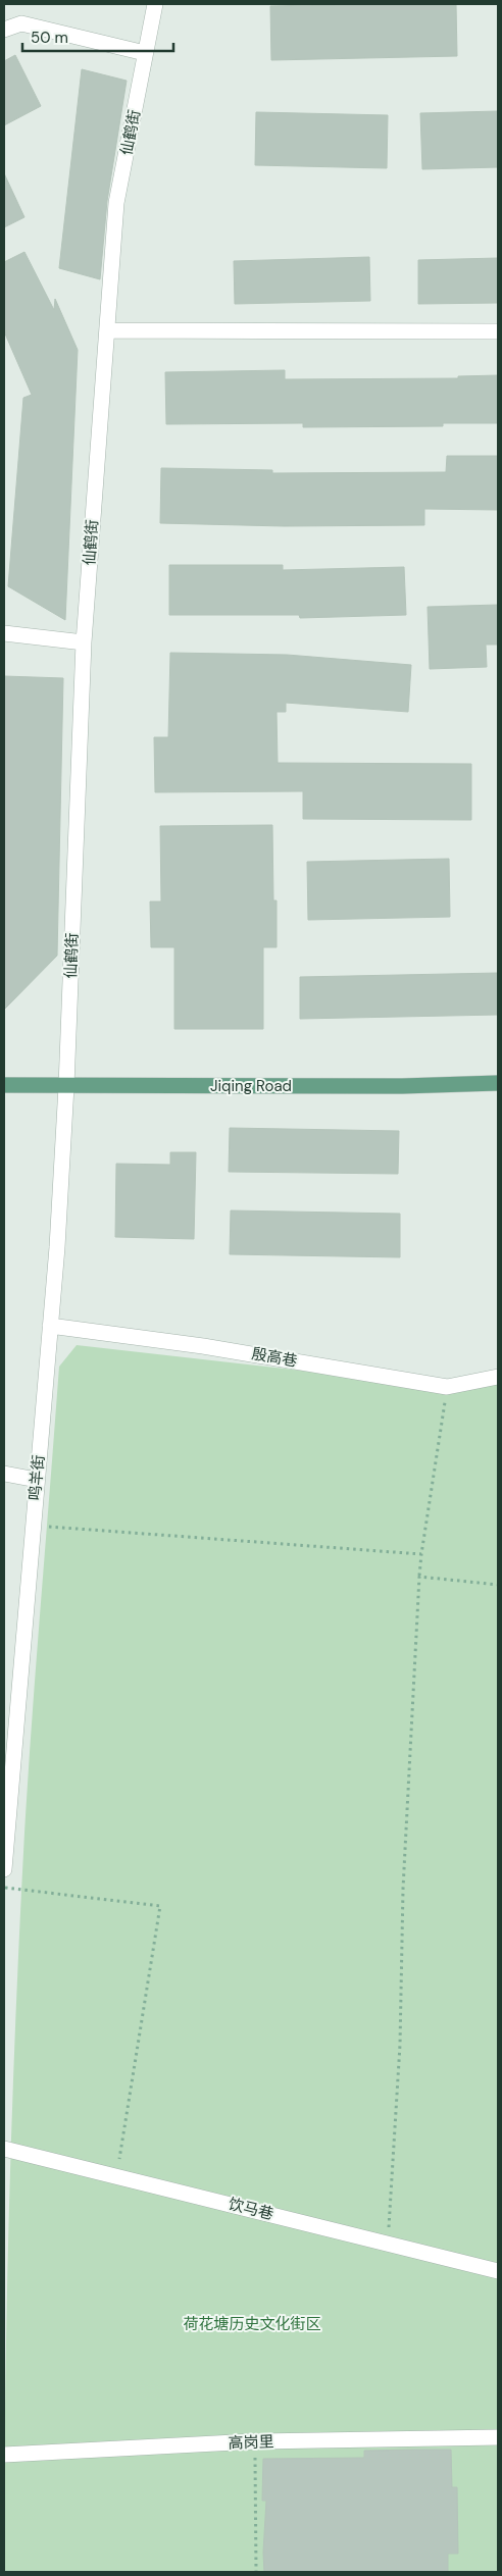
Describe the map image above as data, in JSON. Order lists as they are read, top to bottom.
{
  "streets": {
    "main road": ["Jiqing Road"],
    "street": [
      "仙鹤街",
      "殷高巷",
      "鸣羊街",
      "饮马巷",
      "高岗里"
    ]
  },
  "crossings": [
    ["仙鹤街", "Jiqing Road"],
    ["仙鹤街", "鸣羊街"],
    ["Jiqing Road", "鸣羊街"],
    ["殷高巷", "鸣羊街"]
  ],
  "parks": ["荷花塘历史文化街区"],
  "scale_bar": "50 m"
}
